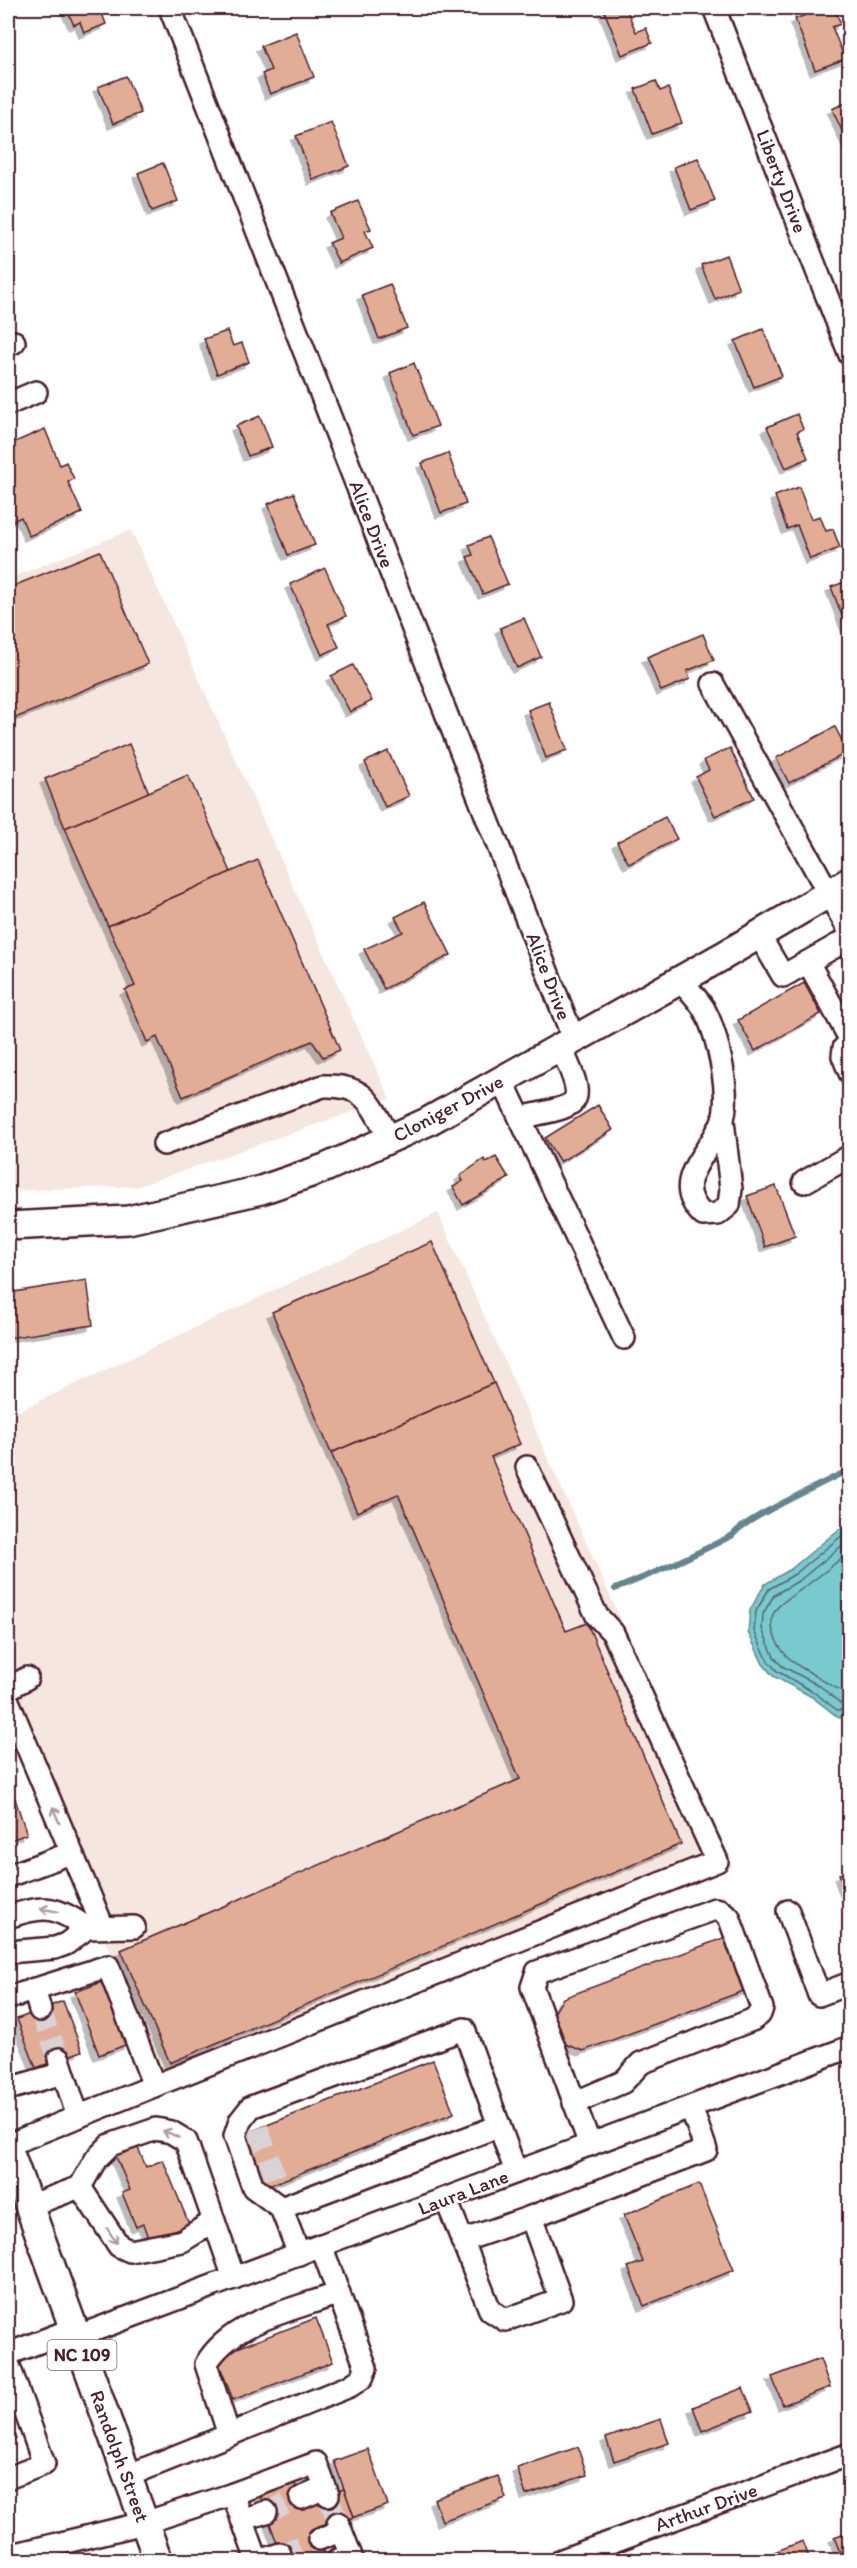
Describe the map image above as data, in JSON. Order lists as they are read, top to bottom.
{
  "streets": {
    "main road": ["Cloniger Drive", "NC 109", "Randolph Street"],
    "street": [
      "Liberty Drive",
      "Alice Drive",
      "Laura Lane",
      "Arthur Drive"
    ]
  },
  "crossings": [
    ["Alice Drive", "Cloniger Drive"],
    ["Laura Lane", "Randolph Street"]
  ]
}
